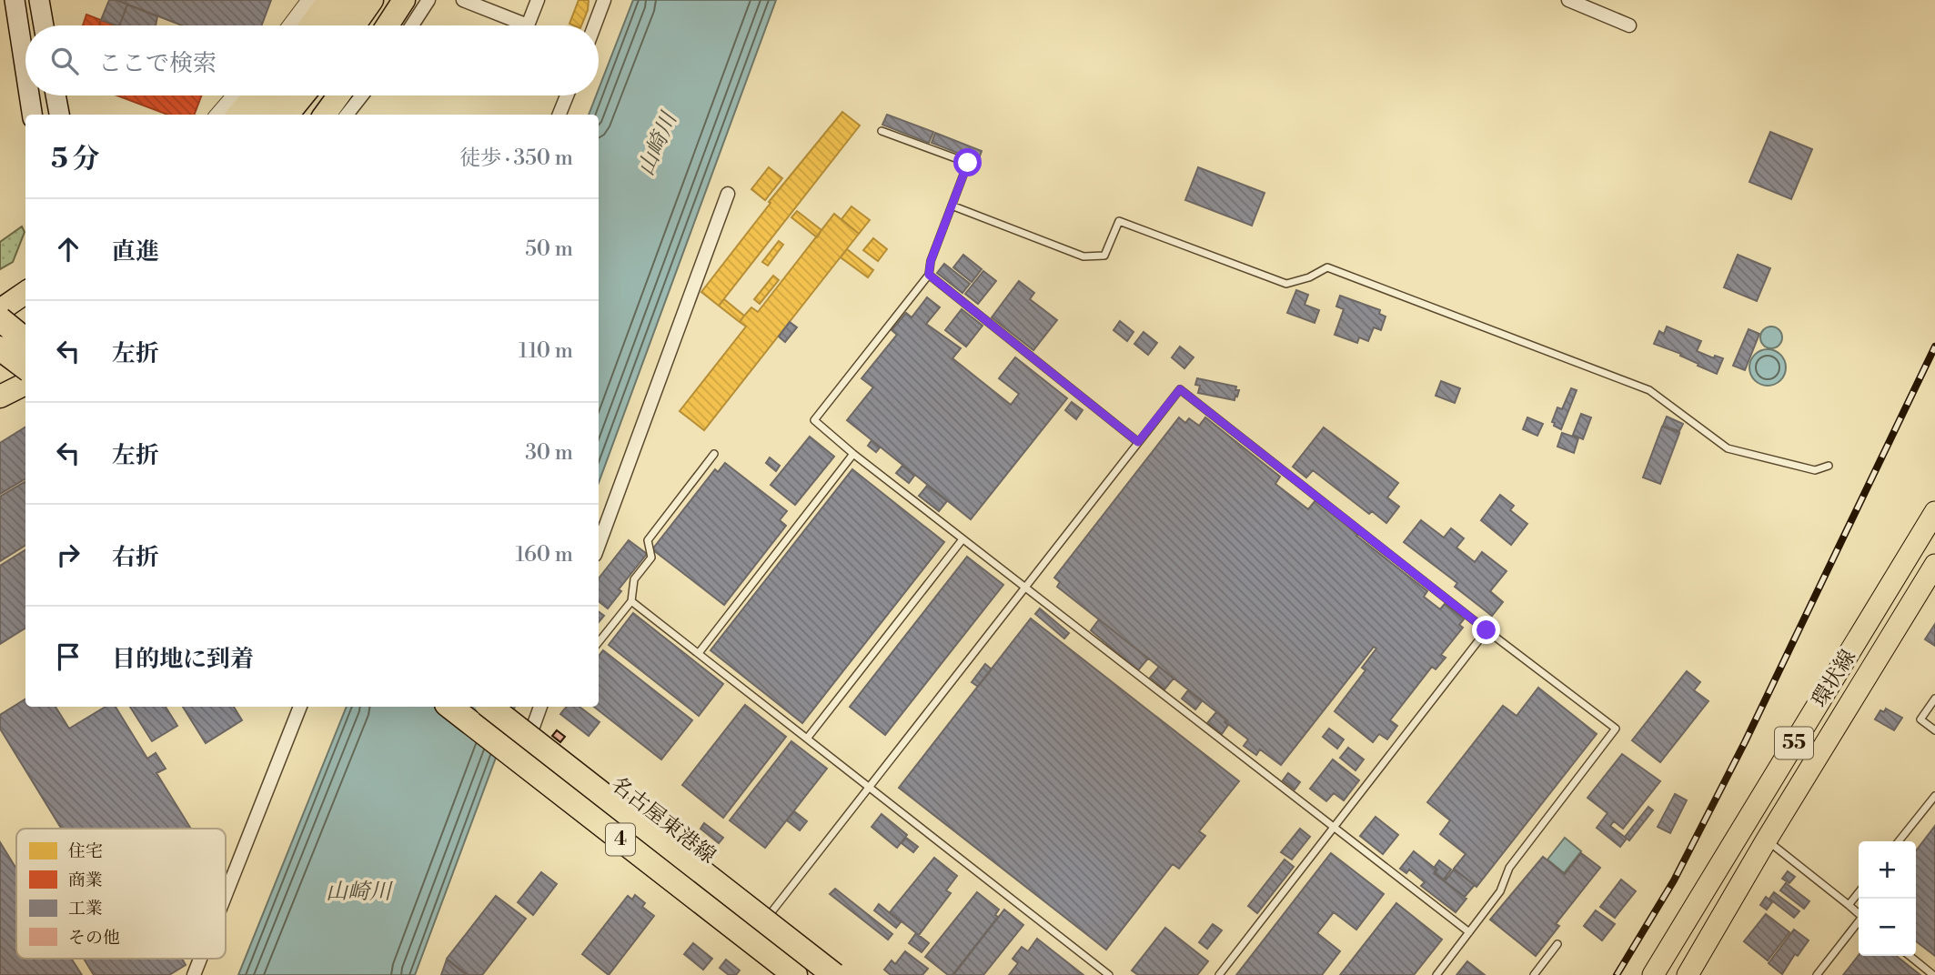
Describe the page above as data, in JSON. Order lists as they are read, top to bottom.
{
  "streets": {
    "highway": ["4"],
    "main road": ["環状線", "55", "名古屋東港線"]
  },
  "crossings": [
    ["名古屋東港線", "4"]
  ],
  "water": ["山崎川"],
  "legend": [
    "住宅",
    "商業",
    "工業",
    "その他"
  ],
  "page": {
    "search": "ここで検索",
    "heading": ["5 分", "徒歩 · 350 m"],
    "list": [
      ["直進", "50 m"],
      ["左折", "110 m"],
      ["左折", "30 m"],
      ["右折", "160 m"],
      "目的地に到着"
    ],
    "map_buttons": ["+", "−"]
  }
}
